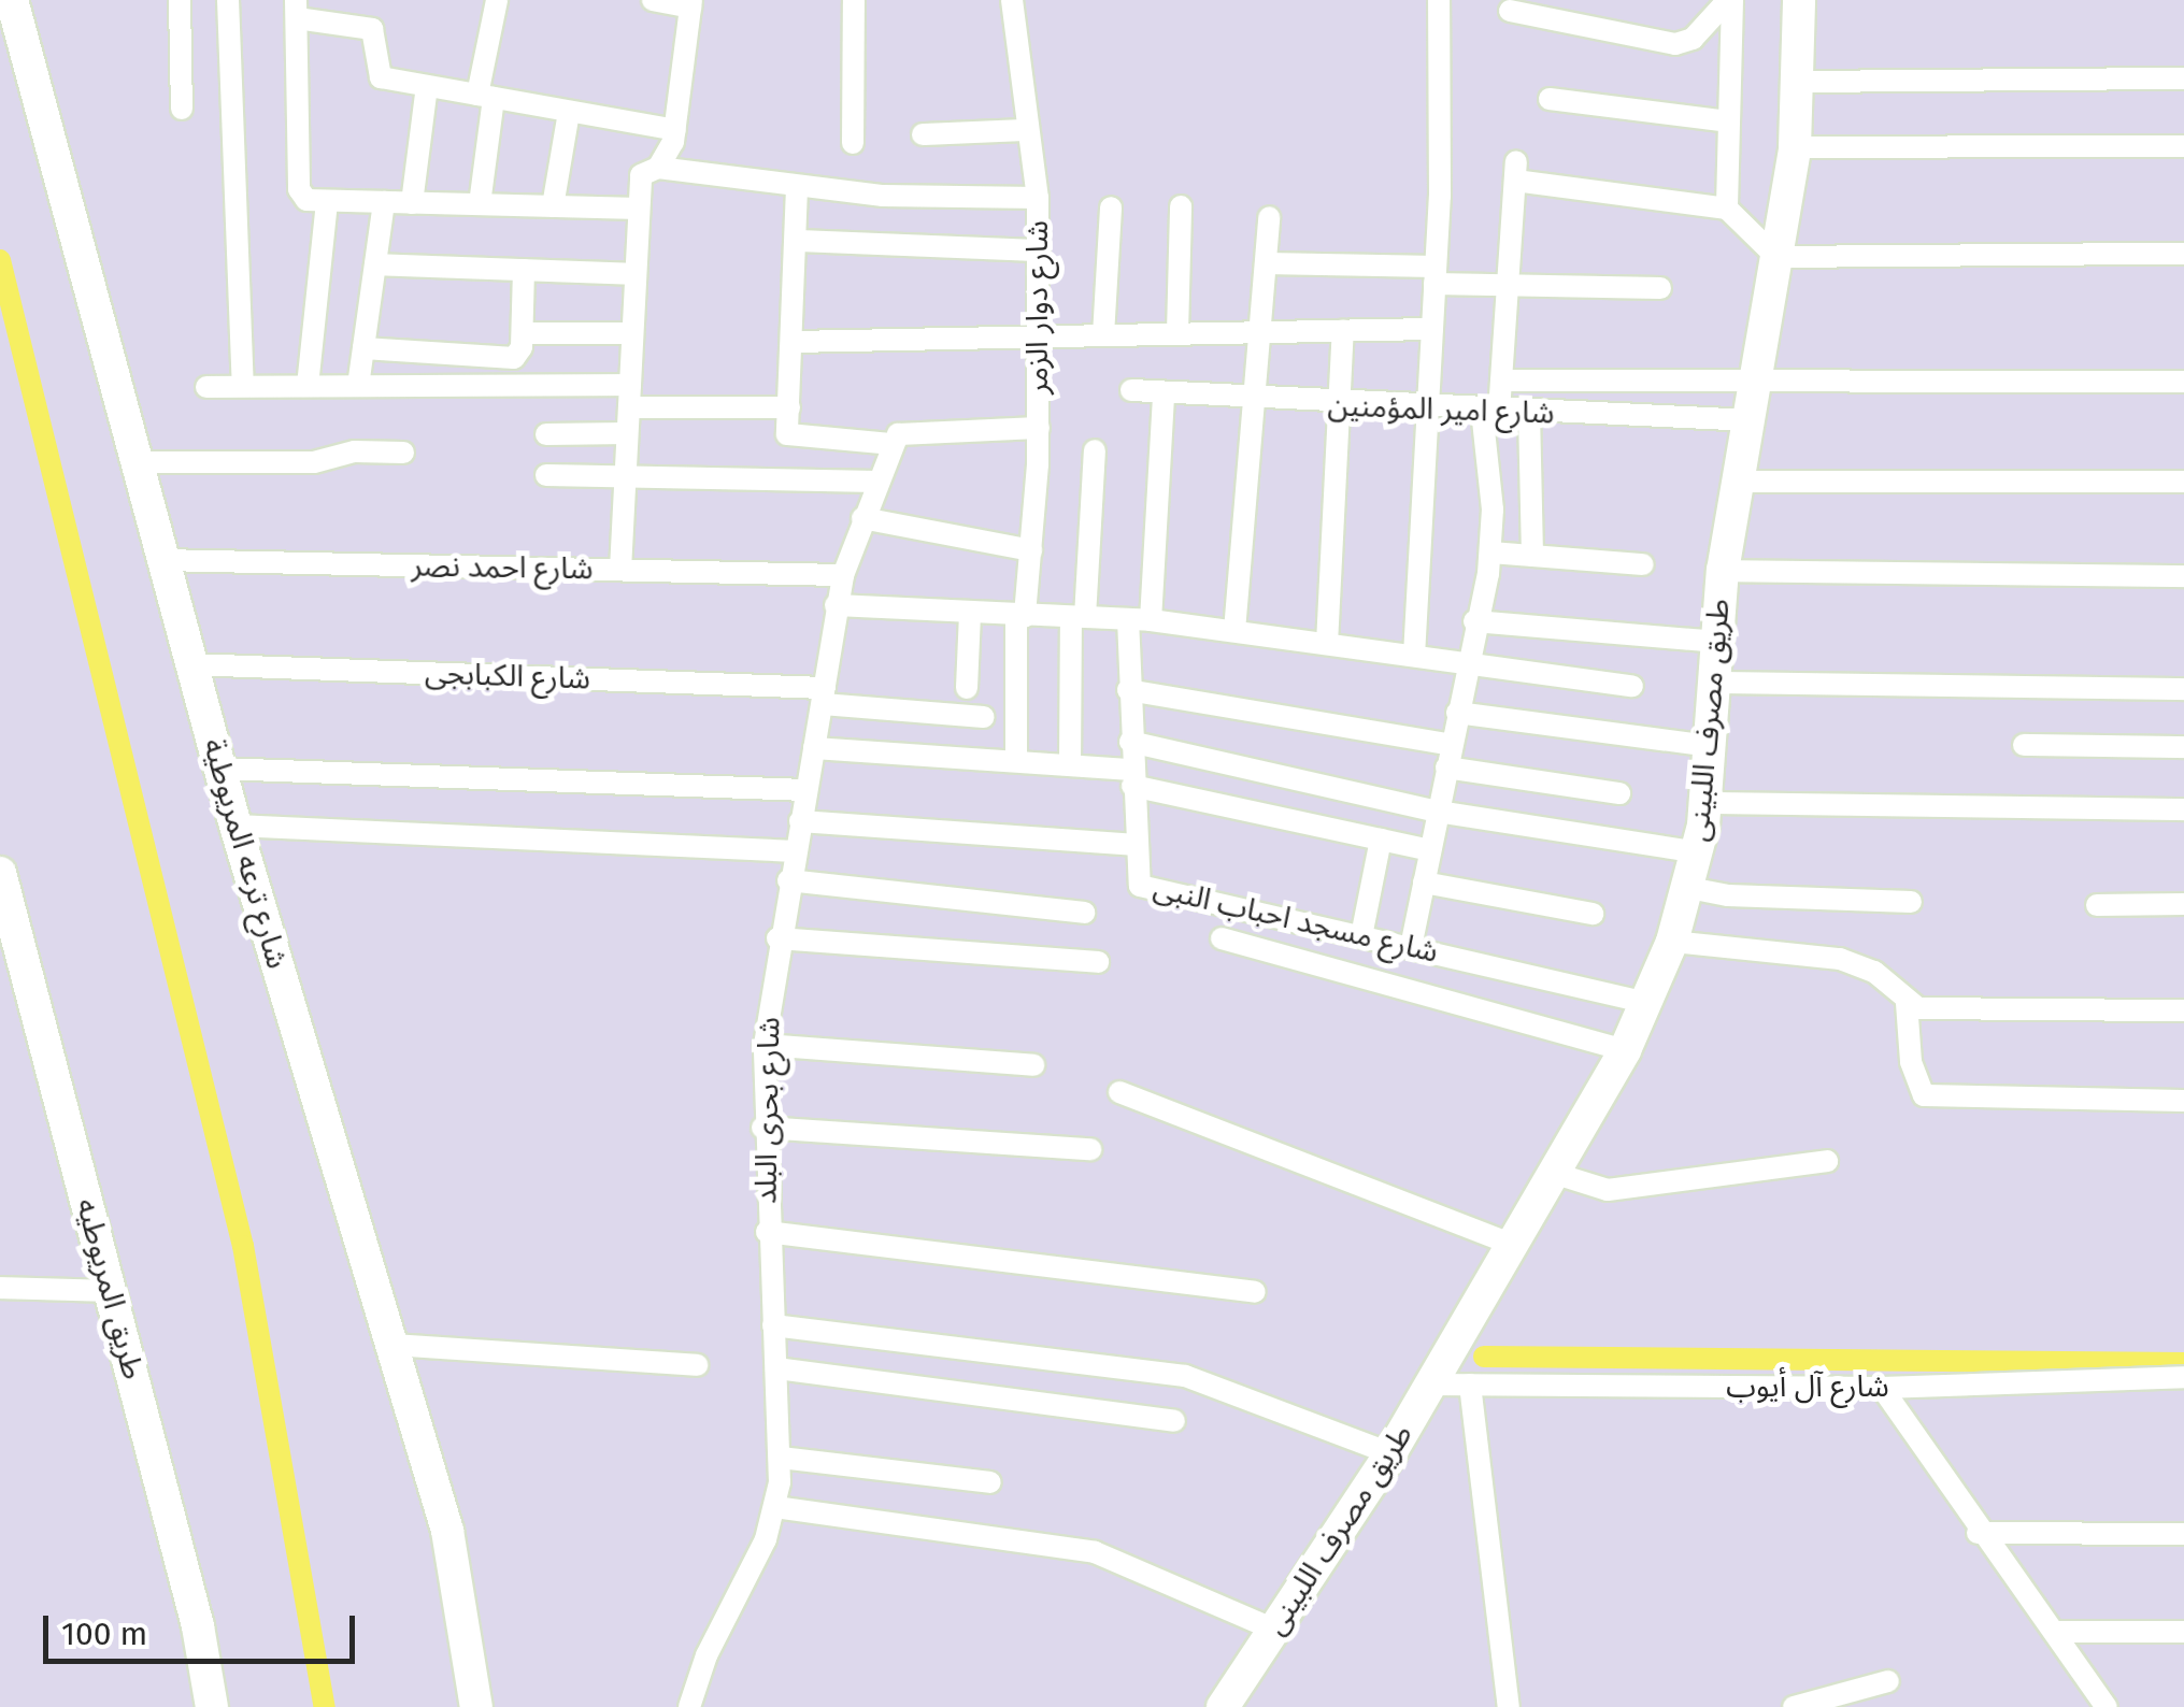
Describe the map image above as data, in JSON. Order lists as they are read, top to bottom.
{
  "streets": {
    "street": [
      "شارع دوار الزمر",
      "شارع امير المؤمنين",
      "شارع احمد نصر",
      "شارع الكبابجى",
      "طريق مصرف اللبينى",
      "شارع ترعه المريوطية",
      "شارع مسجد احباب النبى",
      "شارع بحرى البلد",
      "طريق المريوطيه",
      "شارع آل أيوب"
    ]
  },
  "crossings": [
    ["شارع امير المؤمنين", "طريق مصرف اللبينى"],
    ["شارع امير المؤمنين", "شارع مسجد احباب النبى"],
    ["شارع احمد نصر", "شارع ترعه المريوطية"],
    ["شارع احمد نصر", "شارع بحرى البلد"],
    ["شارع الكبابجى", "شارع ترعه المريوطية"],
    ["شارع الكبابجى", "شارع بحرى البلد"],
    ["طريق مصرف اللبينى", "شارع مسجد احباب النبى"],
    ["طريق مصرف اللبينى", "شارع آل أيوب"]
  ],
  "scale_bar": "100 m"
}
